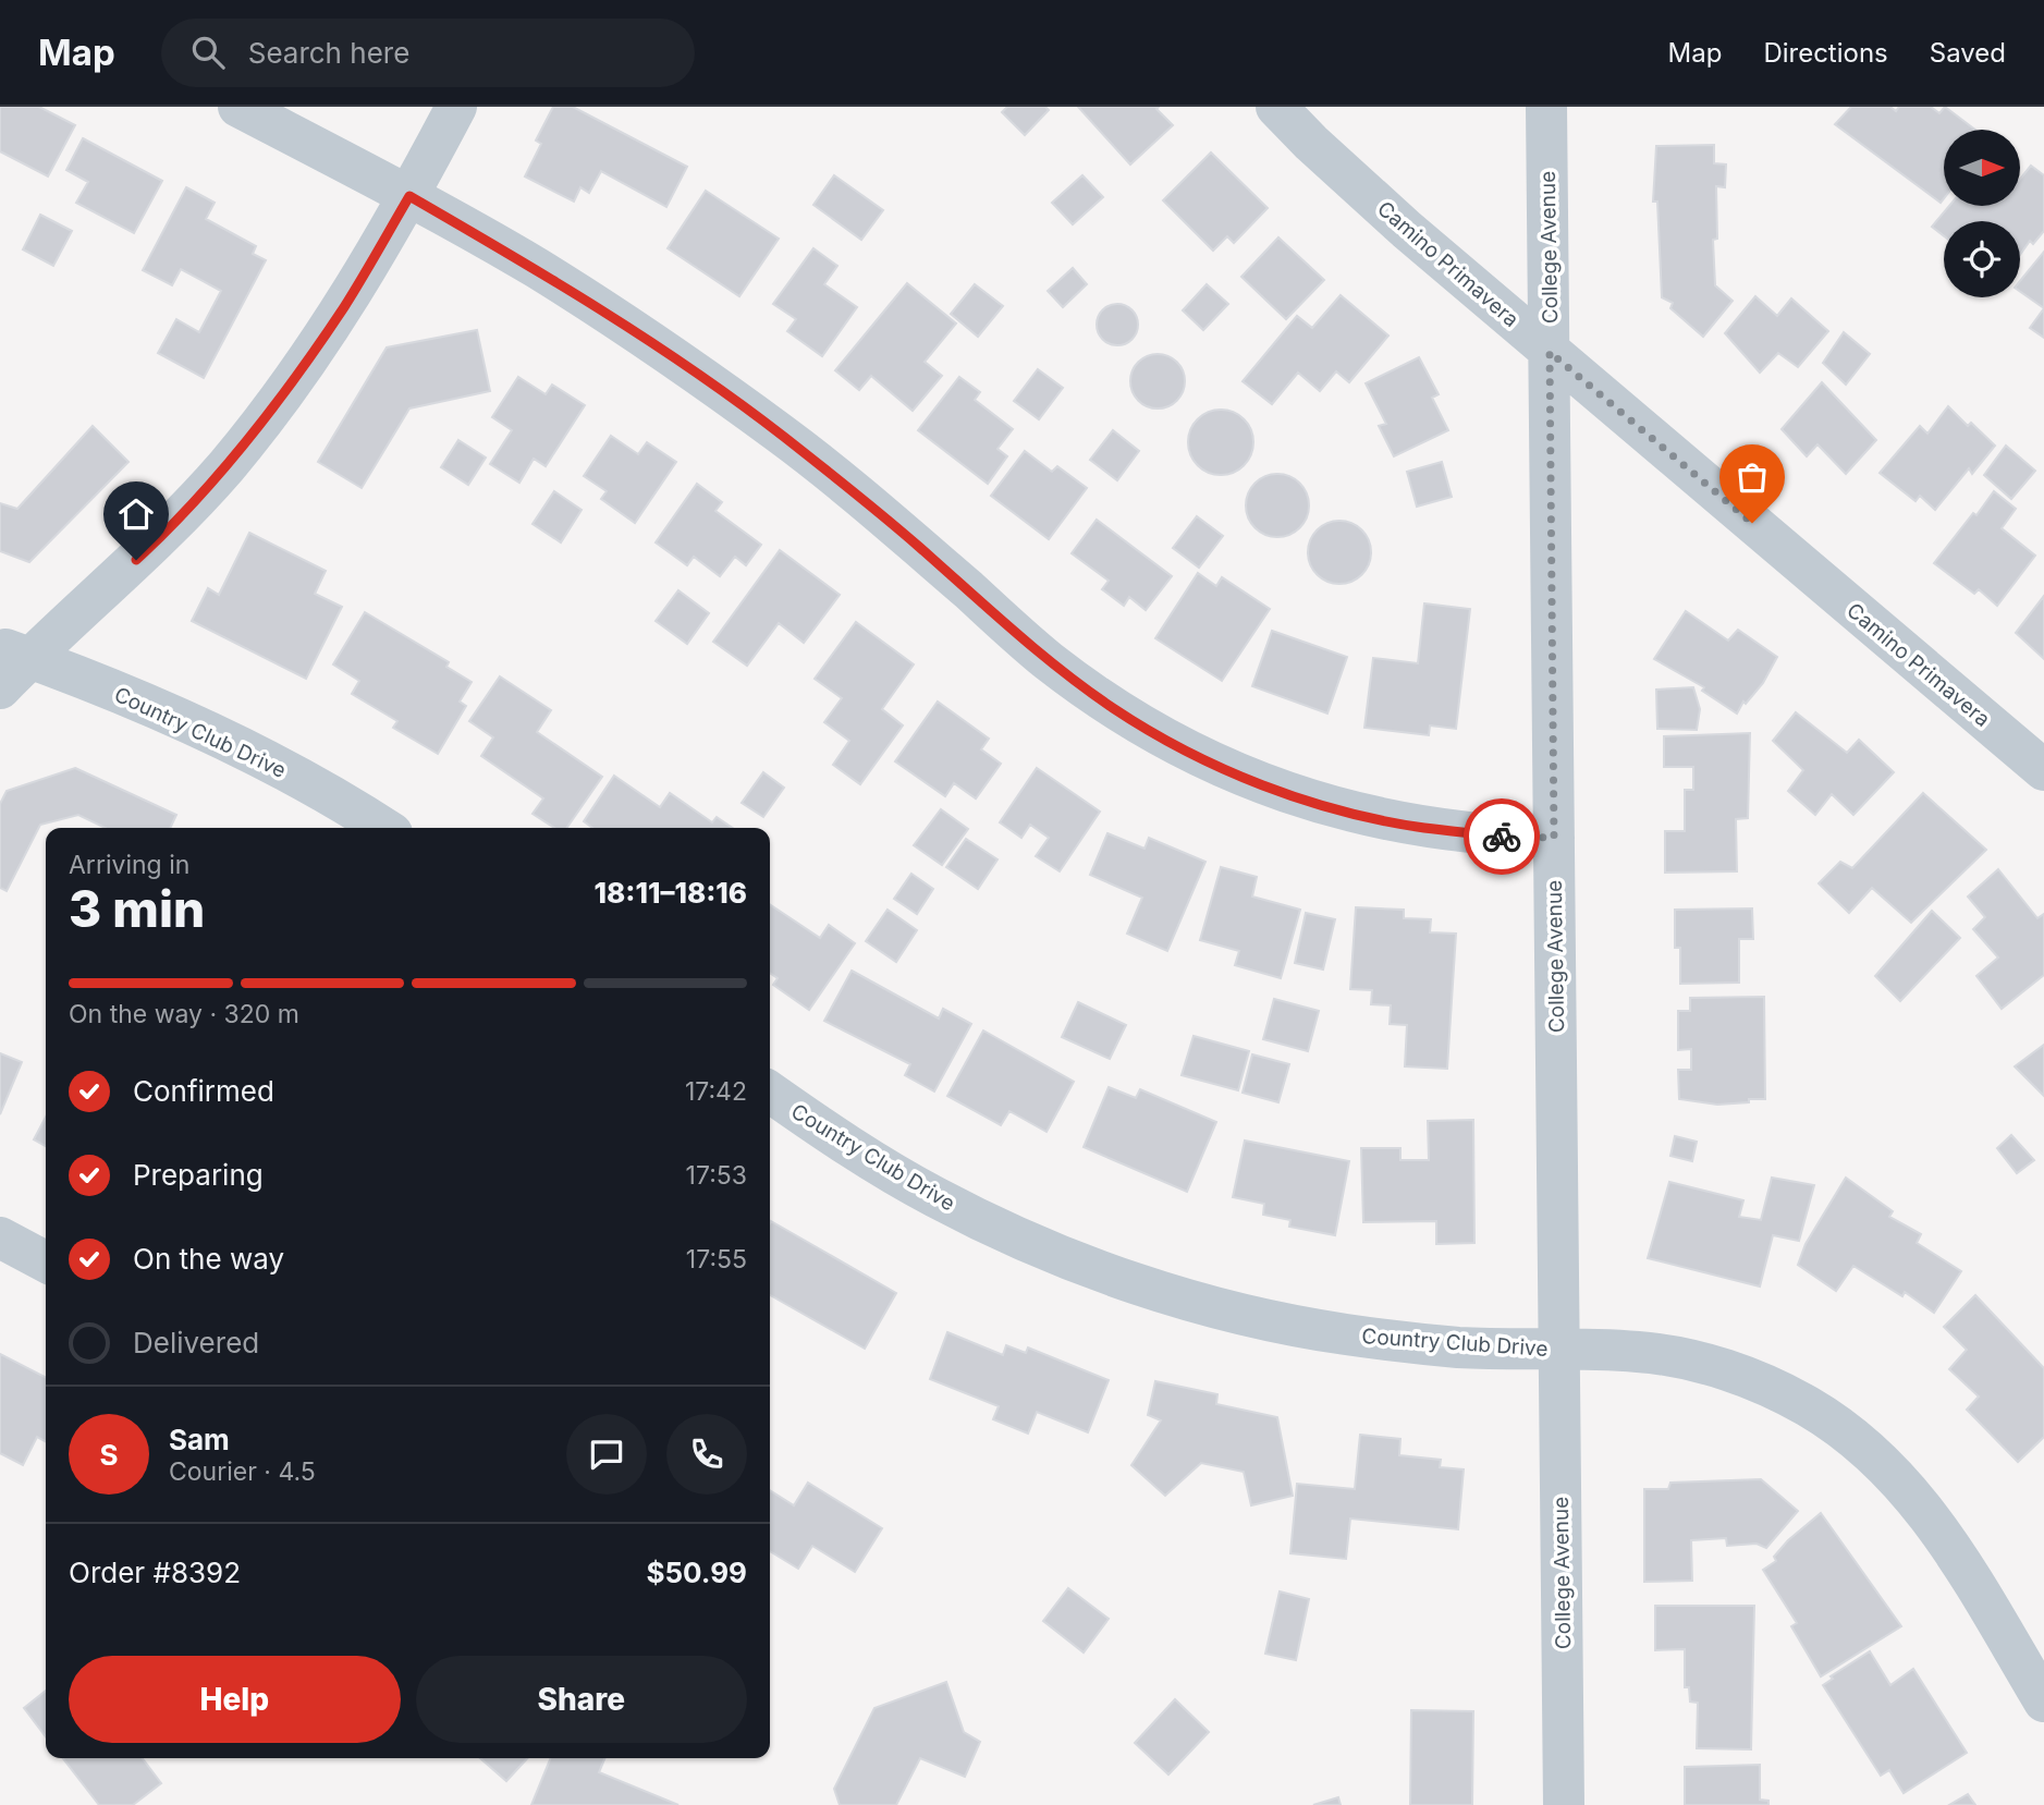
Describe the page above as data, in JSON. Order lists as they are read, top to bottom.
{
  "streets": {
    "street": ["College Avenue", "Camino Primavera", "Country Club Drive"]
  },
  "crossings": [
    ["College Avenue", "Camino Primavera"],
    ["College Avenue", "Country Club Drive"]
  ],
  "north": "right",
  "page": {
    "header": "Map",
    "search": "Search here",
    "nav": ["Map", "Directions", "Saved"],
    "heading": ["3 min", "Arriving in", "18:11–18:16"],
    "panel": [
      "Sam",
      "Courier · 4.5",
      "Order #8392",
      "$50.99"
    ],
    "bar": "On the way · 320 m",
    "list": [
      ["Confirmed", "17:42"],
      ["Preparing", "17:53"],
      ["On the way", "17:55"],
      "Delivered"
    ],
    "round": "S",
    "buttons": ["Help", "Share"]
  }
}
